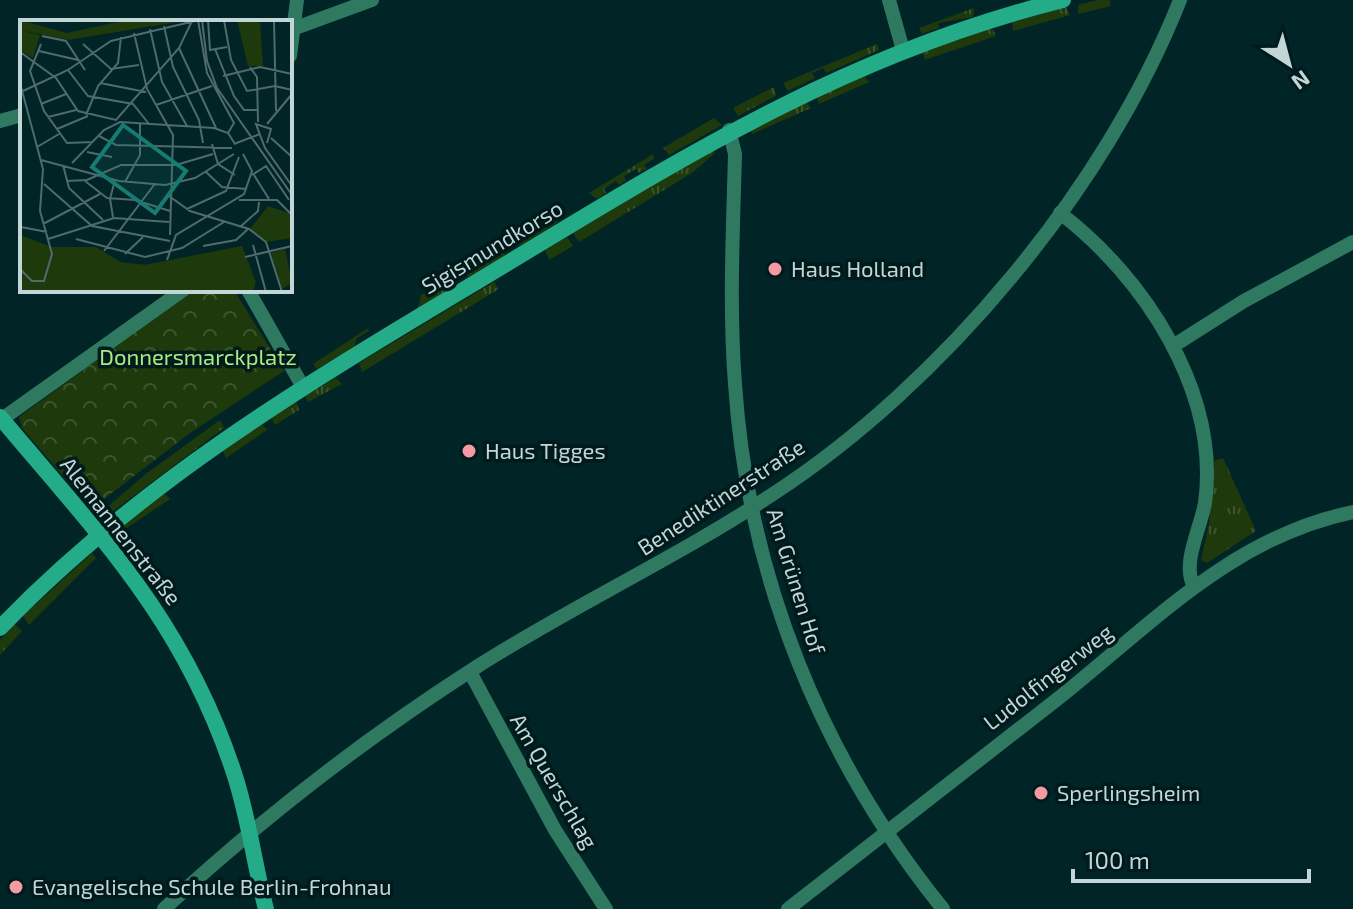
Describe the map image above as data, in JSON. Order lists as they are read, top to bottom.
{
  "streets": {
    "street": [
      "Sigismundkorso",
      "Benediktinerstraße",
      "Alemannenstraße",
      "Am Grünen Hof",
      "Ludolfingerweg",
      "Am Querschlag"
    ]
  },
  "crossings": [
    ["Sigismundkorso", "Alemannenstraße"],
    ["Sigismundkorso", "Am Grünen Hof"],
    ["Benediktinerstraße", "Alemannenstraße"],
    ["Benediktinerstraße", "Am Grünen Hof"],
    ["Benediktinerstraße", "Am Querschlag"],
    ["Am Grünen Hof", "Ludolfingerweg"]
  ],
  "parks": ["Donnersmarckplatz"],
  "places": [
    "Haus Holland",
    "Haus Tigges",
    "Sperlingsheim",
    "Evangelische Schule Berlin-Frohnau"
  ],
  "scale_bar": "100 m",
  "north": "bottom right"
}
